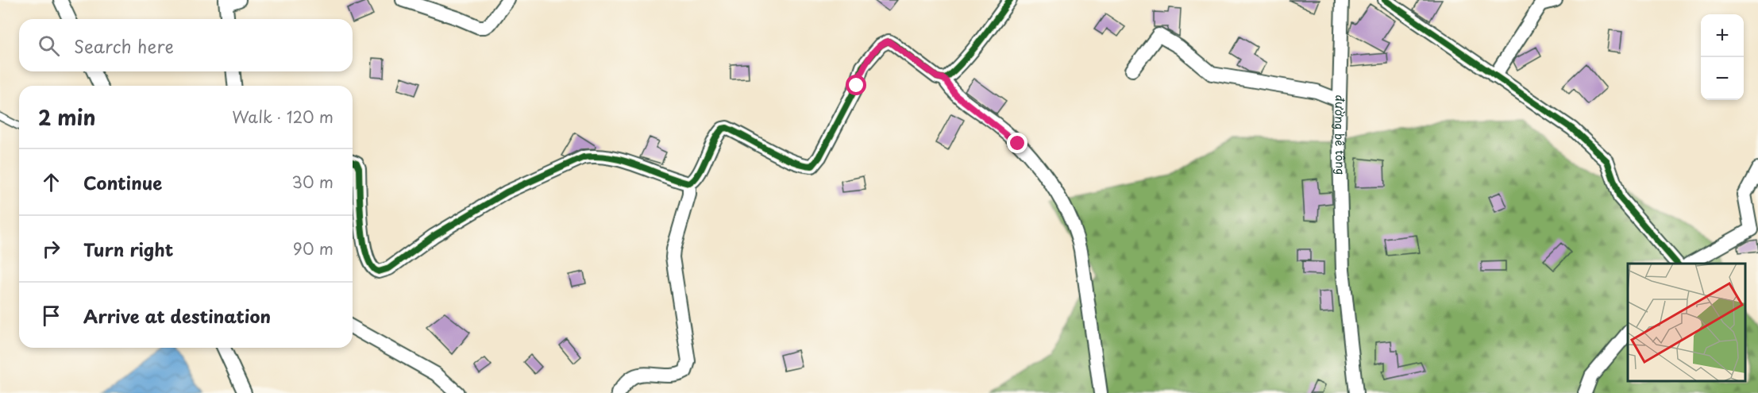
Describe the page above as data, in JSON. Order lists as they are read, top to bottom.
{
  "streets": {
    "street": ["đường bê tông"]
  },
  "page": {
    "map_buttons": ["+", "−"],
    "search": "Search here",
    "heading": ["2 min", "Walk · 120 m"],
    "list": [
      ["Continue", "30 m"],
      ["Turn right", "90 m"],
      "Arrive at destination"
    ]
  }
}
